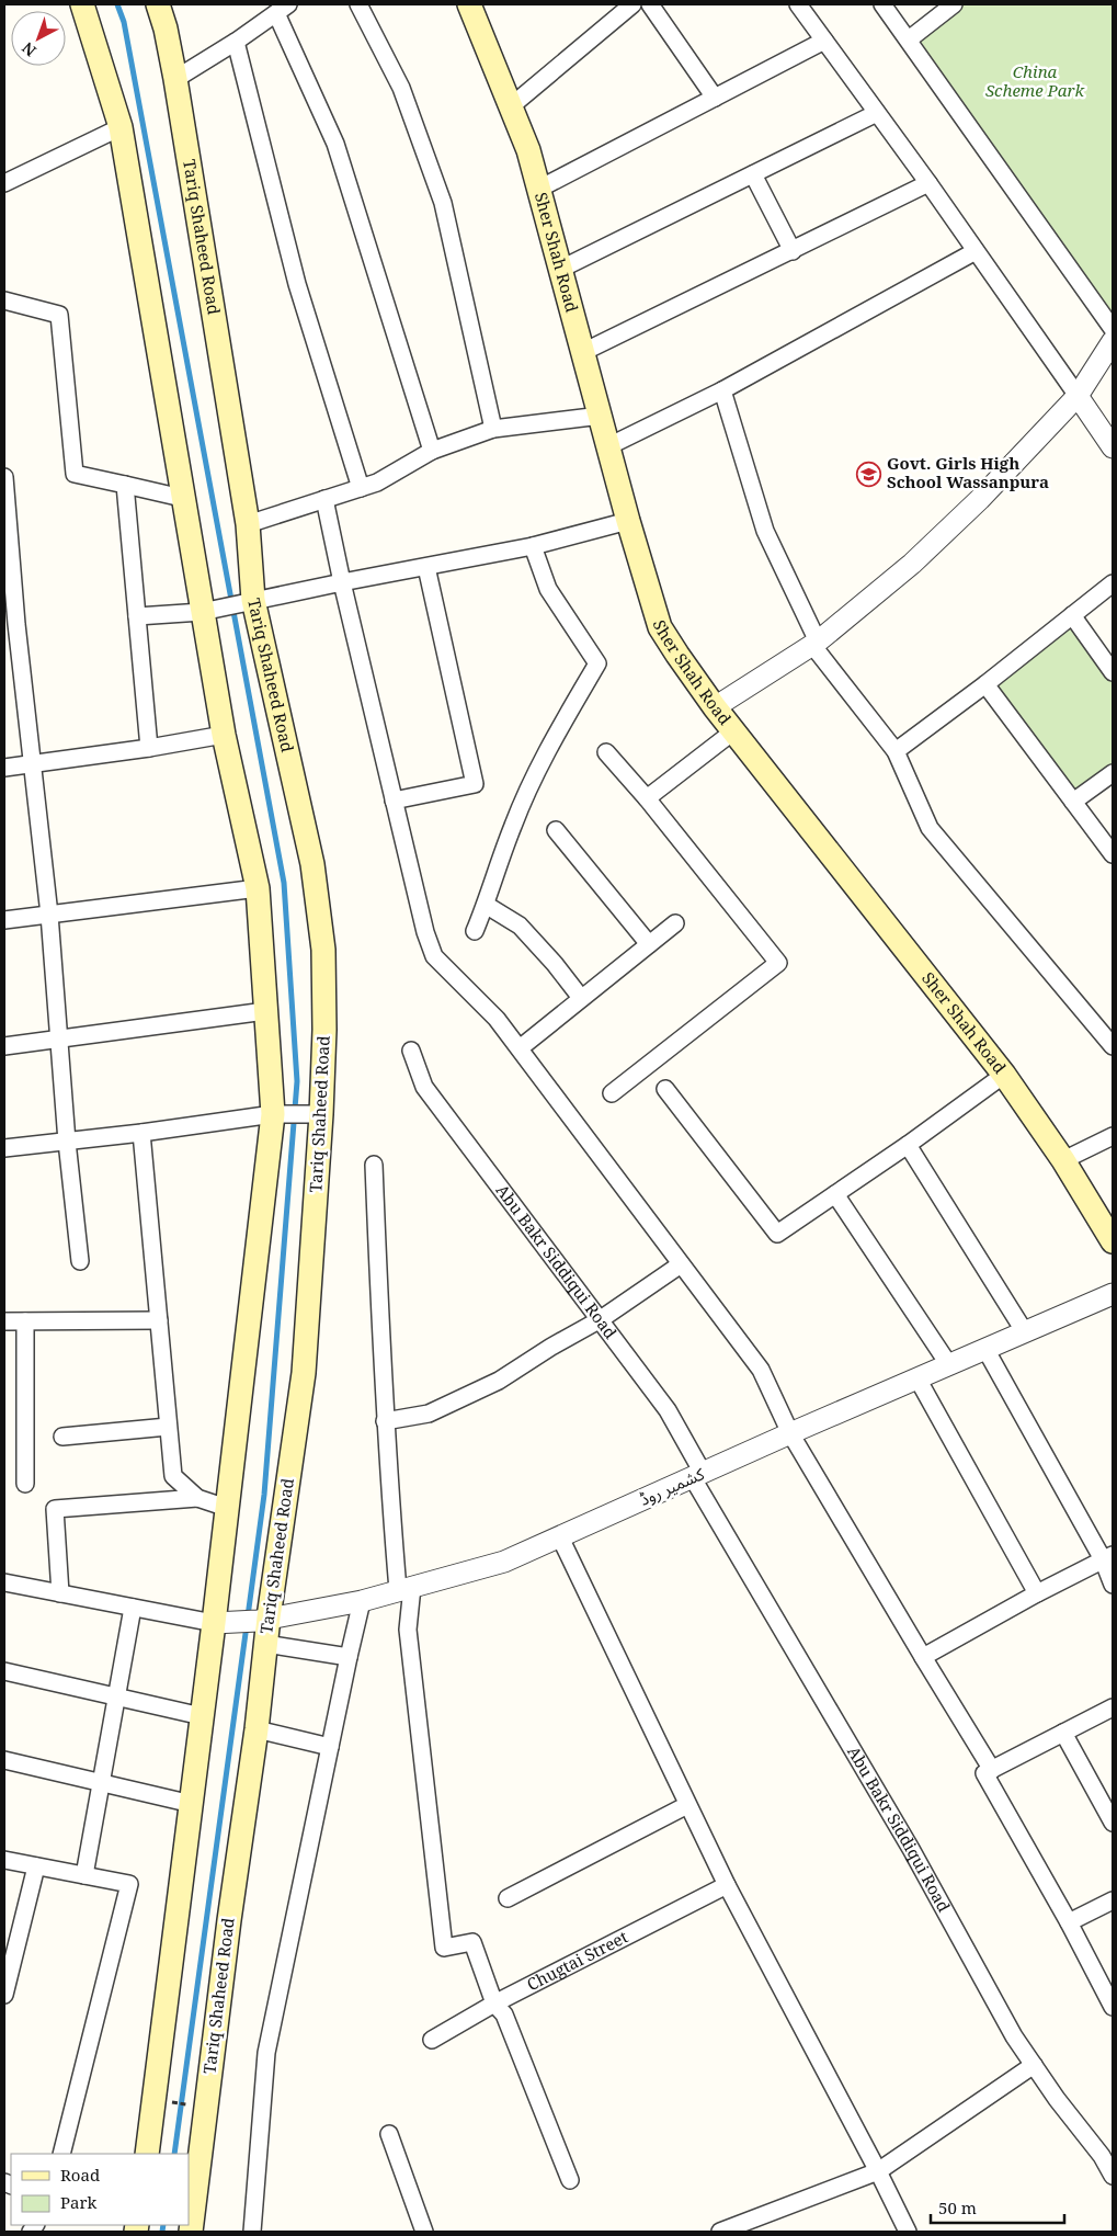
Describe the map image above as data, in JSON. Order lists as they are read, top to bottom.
{
  "streets": {
    "main road": ["Tariq Shaheed Road", "Sher Shah Road"],
    "street": ["Abu Bakr Siddiqui Road", "کشمیر روڈ", "Chugtai Street"]
  },
  "crossings": [
    ["Tariq Shaheed Road", "کشمیر روڈ"],
    ["Abu Bakr Siddiqui Road", "کشمیر روڈ"]
  ],
  "parks": ["China Scheme Park"],
  "places": {
    "school or university": ["Govt. Girls High School Wassanpura"]
  },
  "legend": ["Road", "Park"],
  "scale_bar": "50 m",
  "north": "bottom left"
}
